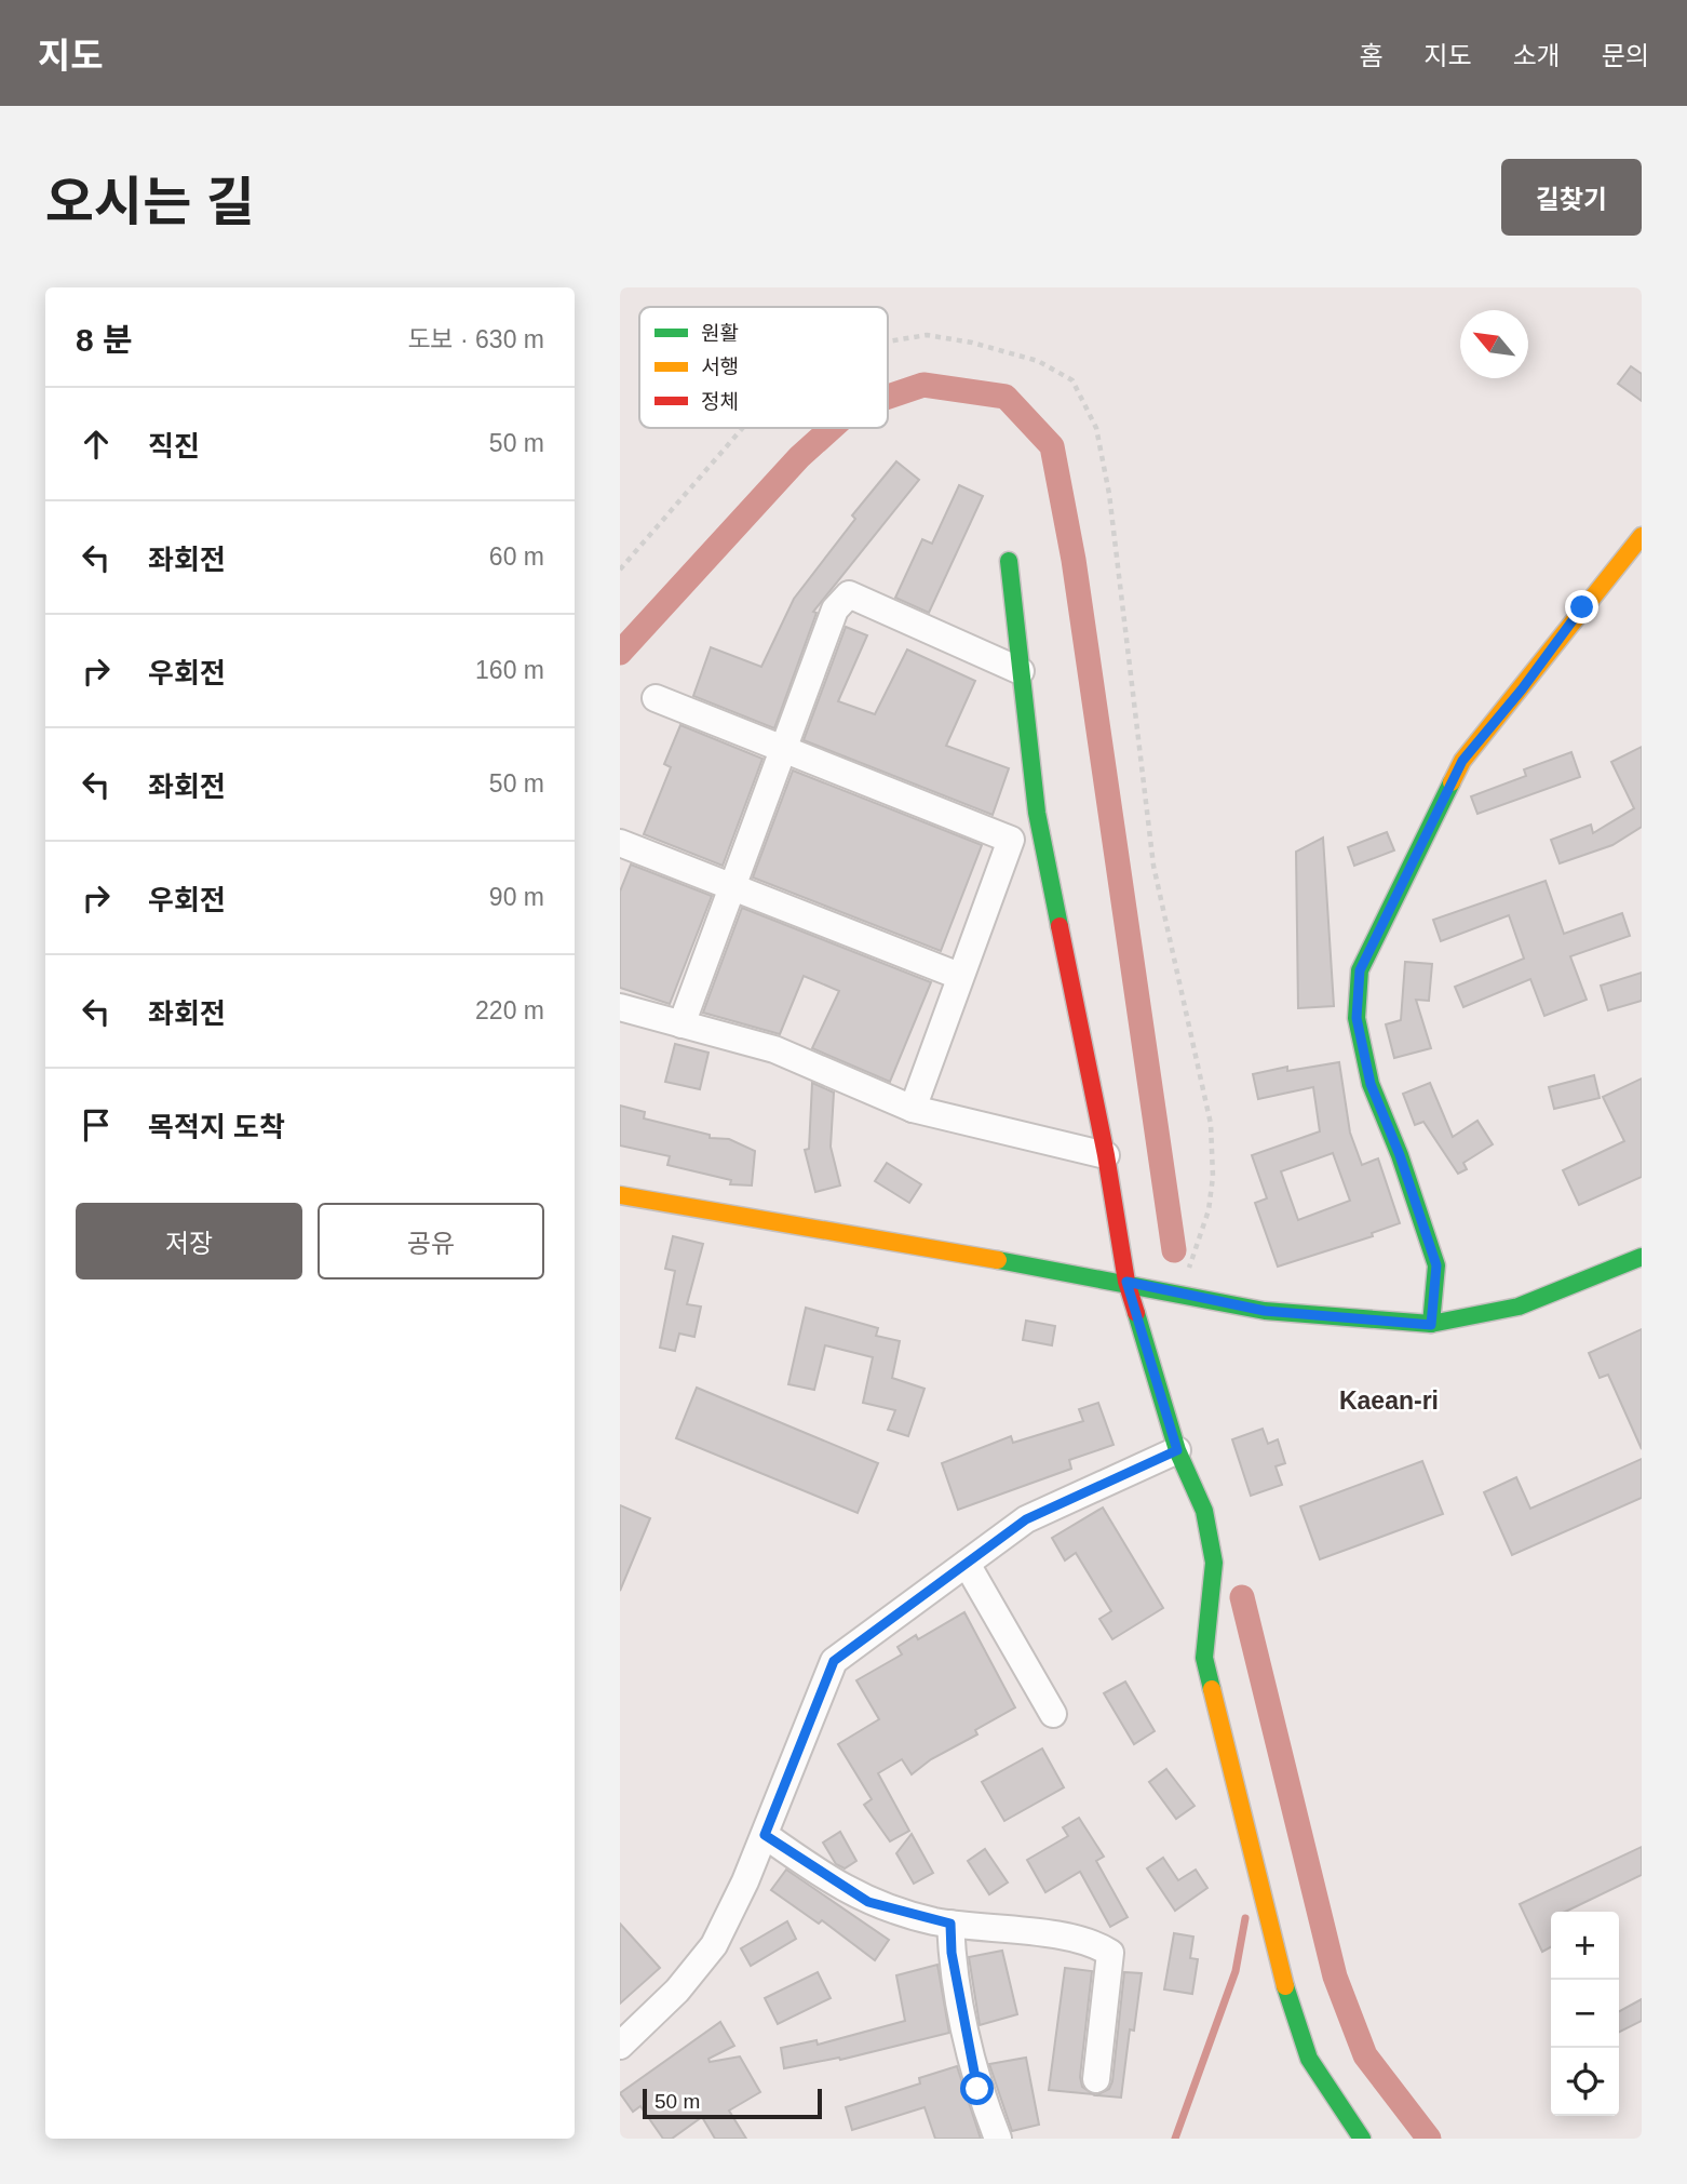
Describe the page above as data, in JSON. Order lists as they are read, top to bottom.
{
  "districts": ["Kaean-ri"],
  "legend": ["원활", "서행", "정체"],
  "scale_bar": "50 m",
  "north": "top left",
  "page": {
    "header": "지도",
    "nav": [
      "홈",
      "지도",
      "소개",
      "문의"
    ],
    "title": "오시는 길",
    "buttons": [
      "길찾기",
      ["저장", "공유"]
    ],
    "heading": ["8 분", "도보 · 630 m"],
    "list": [
      ["직진", "50 m"],
      ["좌회전", "60 m"],
      ["우회전", "160 m"],
      ["좌회전", "50 m"],
      ["우회전", "90 m"],
      ["좌회전", "220 m"],
      "목적지 도착"
    ],
    "map_buttons": ["+", "−"],
    "scale": "50 m"
  }
}
